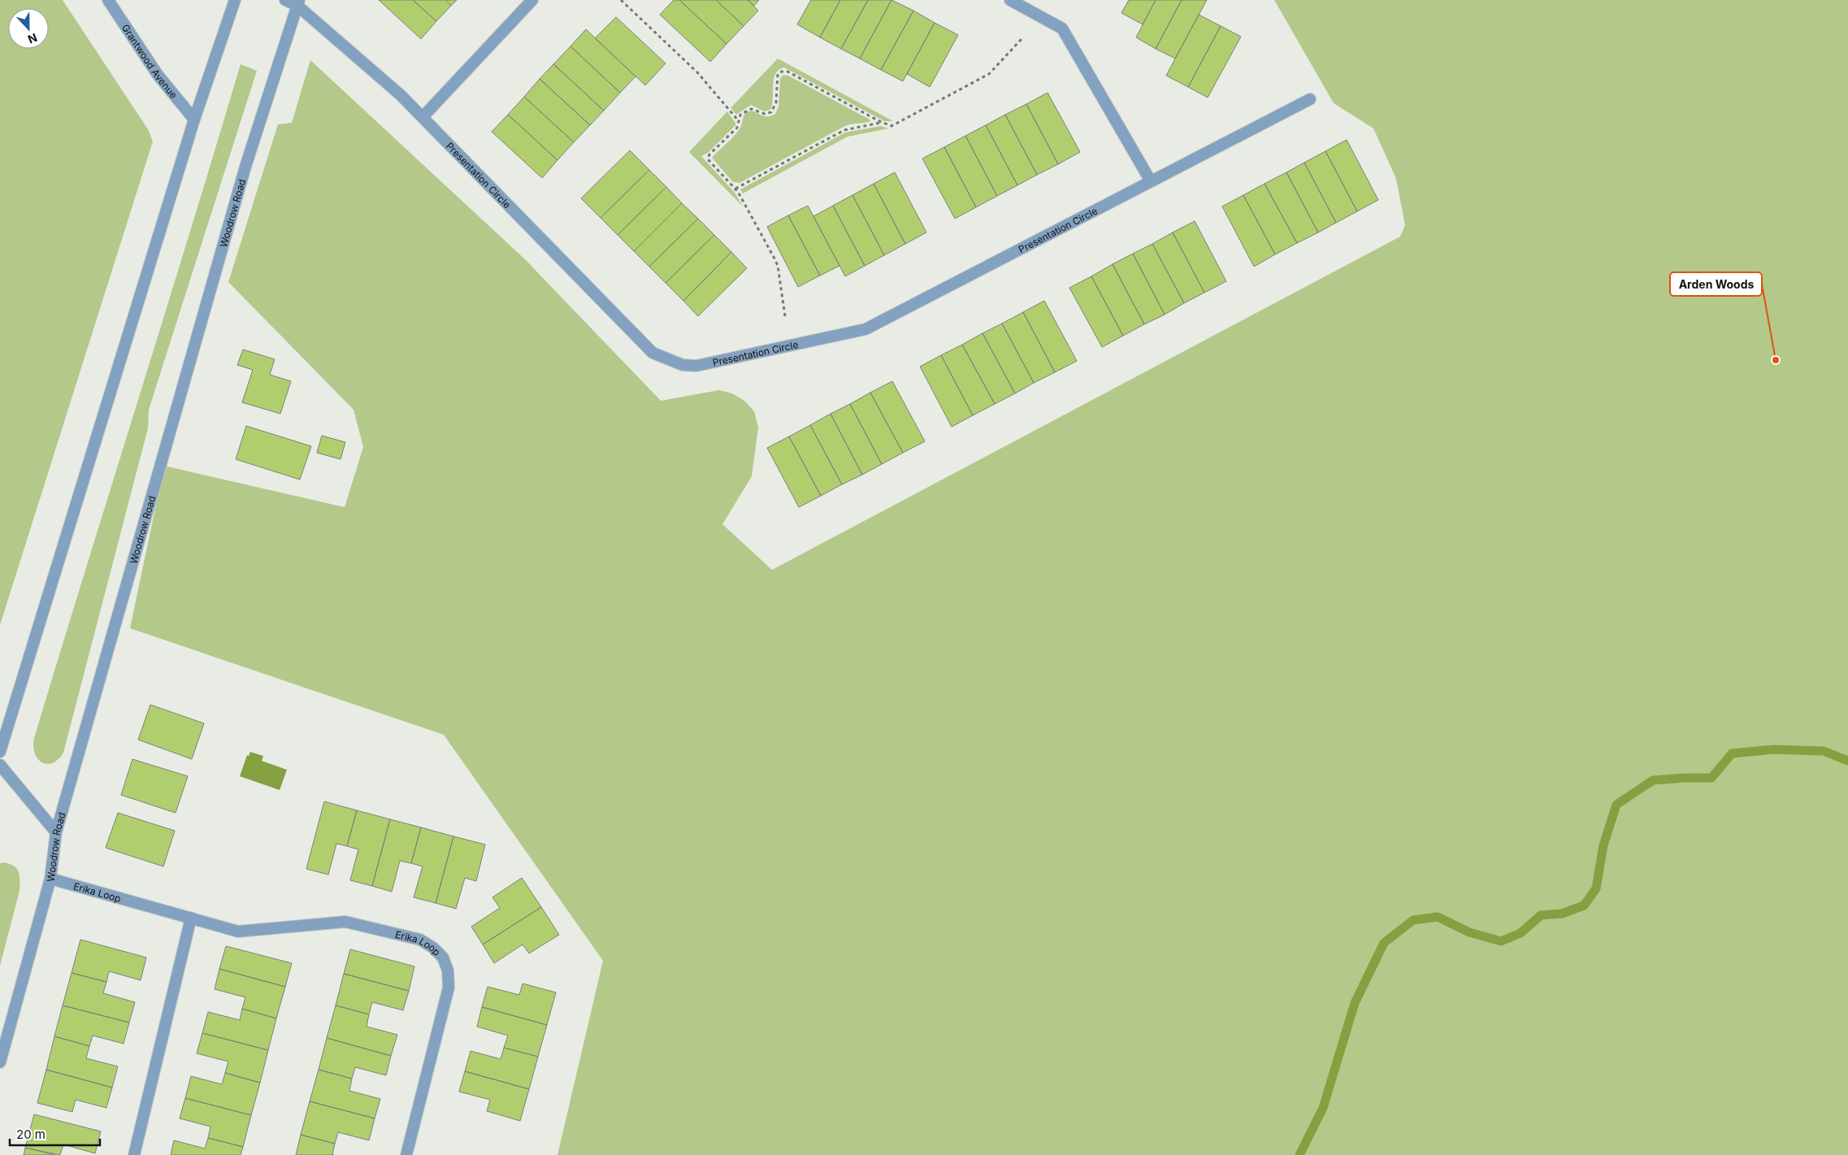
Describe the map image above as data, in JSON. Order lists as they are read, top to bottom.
{
  "streets": {
    "street": [
      "Grantwood Avenue",
      "Presentation Circle",
      "Woodrow Road",
      "Erika Loop"
    ]
  },
  "crossings": [
    ["Presentation Circle", "Woodrow Road"],
    ["Woodrow Road", "Erika Loop"]
  ],
  "places": ["Arden Woods"],
  "scale_bar": "20 m",
  "north": "bottom"
}
